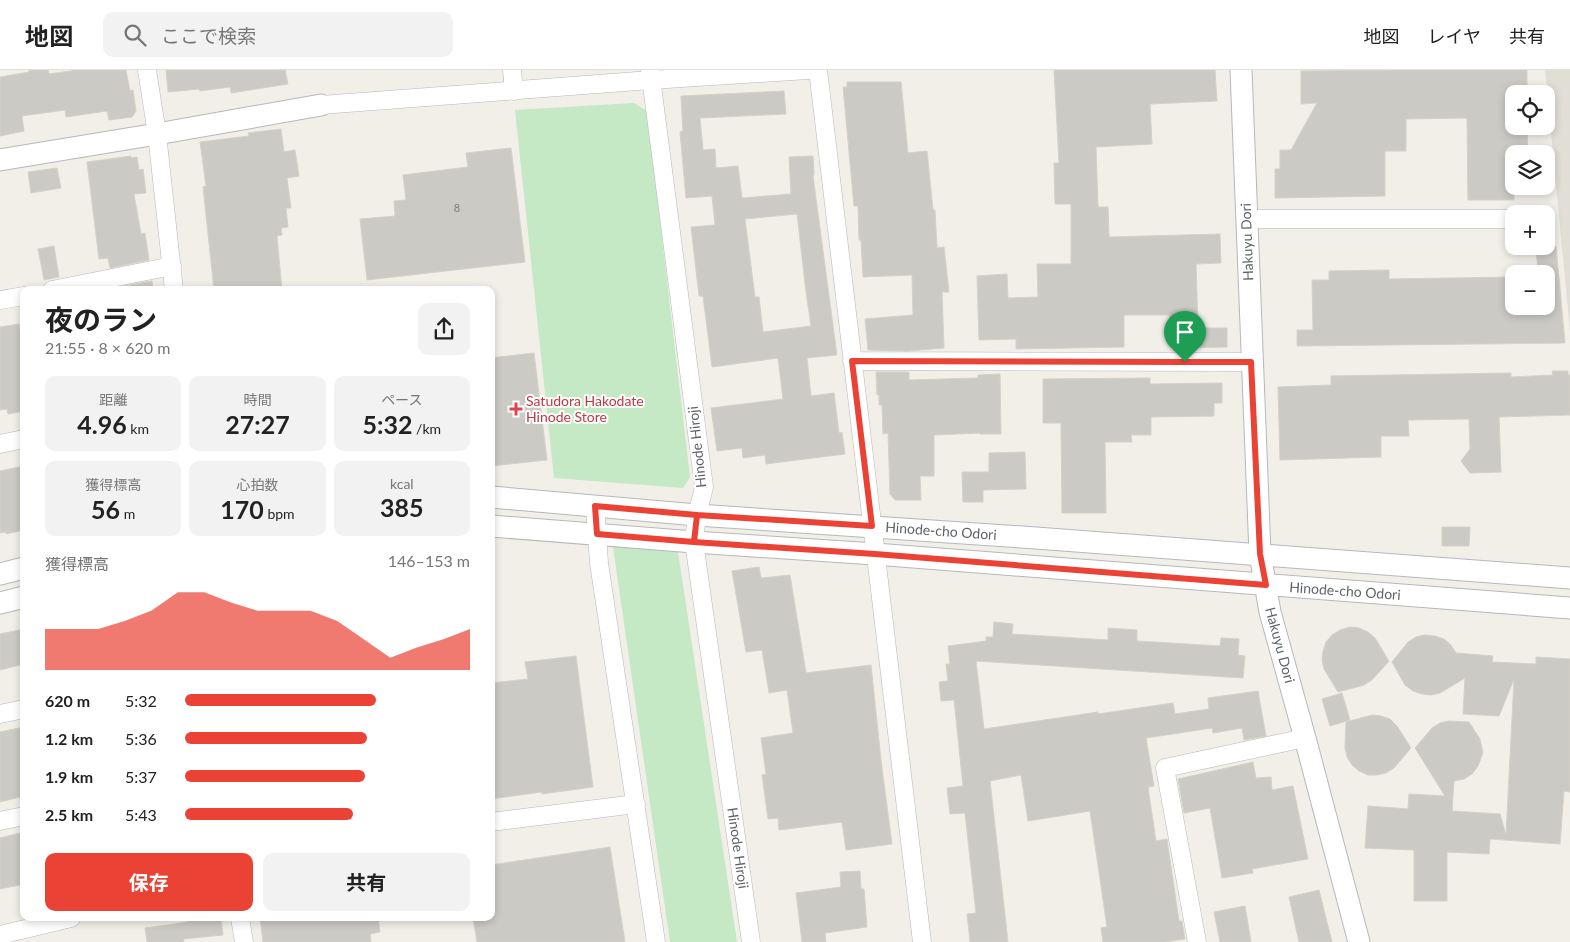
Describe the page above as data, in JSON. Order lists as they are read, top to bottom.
{
  "streets": {
    "street": ["Hakuyu Dori", "Hinode Hiroji", "Hinode-cho Odori"]
  },
  "crossings": [
    ["Hakuyu Dori", "Hinode-cho Odori"],
    ["Hinode Hiroji", "Hinode-cho Odori"]
  ],
  "places": {
    "health": ["Satudora Hakodate Hinode Store"]
  },
  "house_numbers": ["8"],
  "page": {
    "header": "地図",
    "search": "ここで検索",
    "nav": ["地図", "レイヤ", "共有"],
    "map_buttons": ["+", "−"],
    "heading": ["夜のラン", "21:55 · 8 × 620 m"],
    "stats": [
      ["距離", "4.96 km"],
      ["時間", "27:27"],
      ["ペース", "5:32 /km"],
      ["獲得標高", "56 m"],
      ["心拍数", "170 bpm"],
      ["kcal", "385"]
    ],
    "chart": ["獲得標高", "146–153 m"],
    "list": [
      {
        "name": "620 m",
        "note": "5:32"
      },
      {
        "name": "1.2 km",
        "note": "5:36"
      },
      {
        "name": "1.9 km",
        "note": "5:37"
      },
      {
        "name": "2.5 km",
        "note": "5:43"
      }
    ],
    "buttons": ["保存", "共有"]
  }
}
